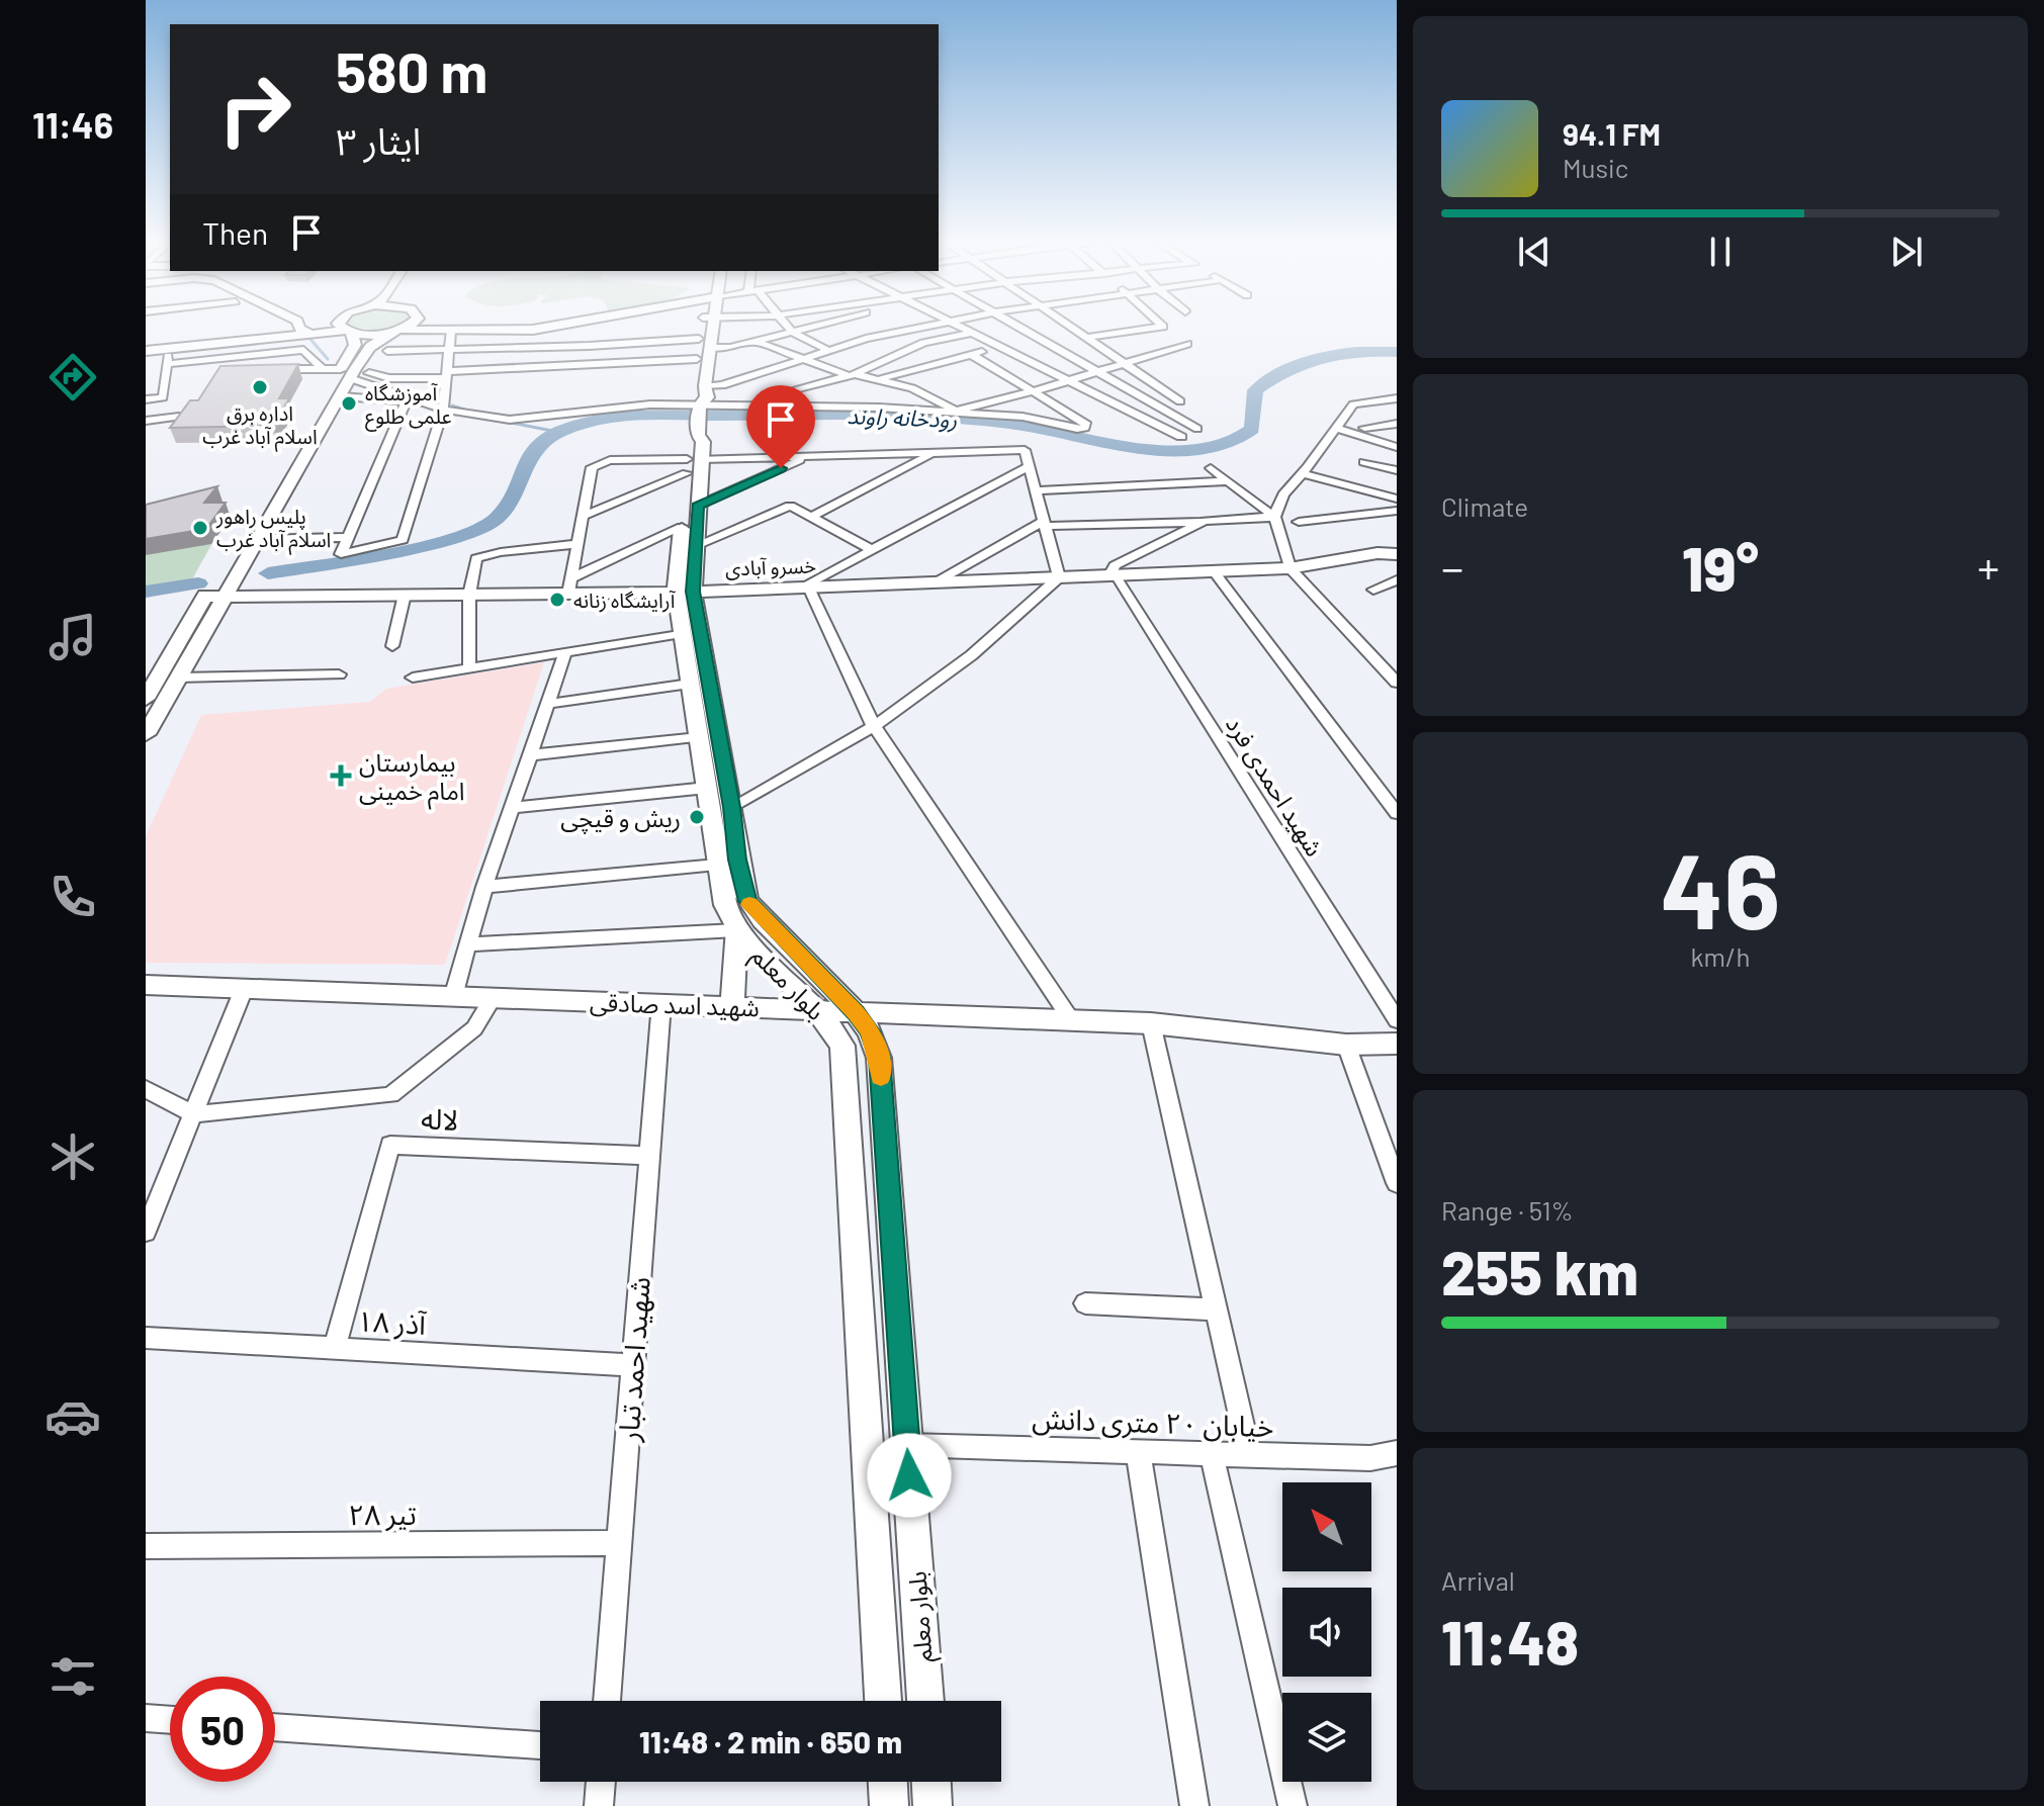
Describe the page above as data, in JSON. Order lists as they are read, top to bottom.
{
  "streets": {
    "main road": ["خسرو آبادی", "بلوار معلم", "شهید اسد صادقی"],
    "street": [
      "شهید احمدی فرد",
      "لاله",
      "۱۸ آذر",
      "شهید احمد تبار",
      "خیابان ۲۰ متری دانش",
      "۲۸ تیر"
    ]
  },
  "crossings": [
    ["خسرو آبادی", "شهید احمدی فرد"],
    ["خسرو آبادی", "بلوار معلم"],
    ["بلوار معلم", "شهید اسد صادقی"],
    ["بلوار معلم", "خیابان ۲۰ متری دانش"],
    ["شهید اسد صادقی", "شهید احمد تبار"],
    ["لاله", "۱۸ آذر"],
    ["لاله", "شهید احمد تبار"],
    ["۱۸ آذر", "شهید احمد تبار"],
    ["شهید احمد تبار", "۲۸ تیر"]
  ],
  "water": ["رودخانه راوند"],
  "places": {
    "other": [
      "اداره برق اسلام آباد غرب",
      "آموزشگاه علمی طلوع",
      "پلیس راهور اسلام آباد غرب",
      "آرایشگاه زنانه",
      "ریش و قیچی"
    ],
    "health": ["بیمارستان امام خمینی"]
  },
  "north": "top left",
  "page": {
    "tabs": "11:46",
    "turn": ["580 m", "ایثار ۳"],
    "song": ["94.1 FM", "Music"],
    "then": "Then",
    "tile": [
      "Climate",
      ["46", "km/h"],
      ["Range · 51%", "255 km"],
      ["Arrival", "11:48"]
    ],
    "heat": ["−", "19°", "+"],
    "limit": "50",
    "trip": "11:48 · 2 min · 650 m"
  }
}
